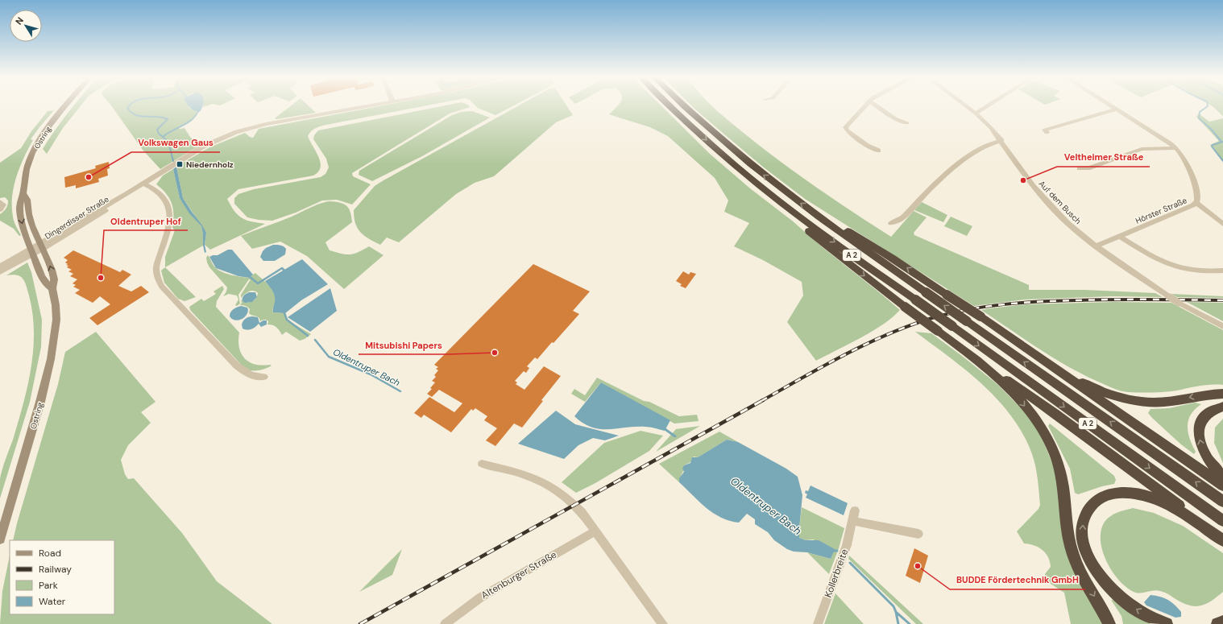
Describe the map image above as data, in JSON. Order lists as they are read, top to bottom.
{
  "streets": {
    "highway": ["A 2"],
    "main road": ["Ostring"],
    "street": [
      "Auf dem Busch",
      "Hörster Straße",
      "Dingerdisser Straße",
      "Kollerbreite",
      "Altenburger Straße"
    ]
  },
  "crossings": [
    ["Ostring", "Dingerdisser Straße"],
    ["Auf dem Busch", "Hörster Straße"]
  ],
  "water": ["Oldentruper Bach"],
  "places": {
    "transit": ["Niedernholz"],
    "other": [
      "Volkswagen Gaus",
      "Veltheimer Straße",
      "Oldentruper Hof",
      "Mitsubishi Papers",
      "BUDDE Fördertechnik GmbH"
    ]
  },
  "legend": [
    "Road",
    "Railway",
    "Park",
    "Water"
  ],
  "north": "top left"
}
